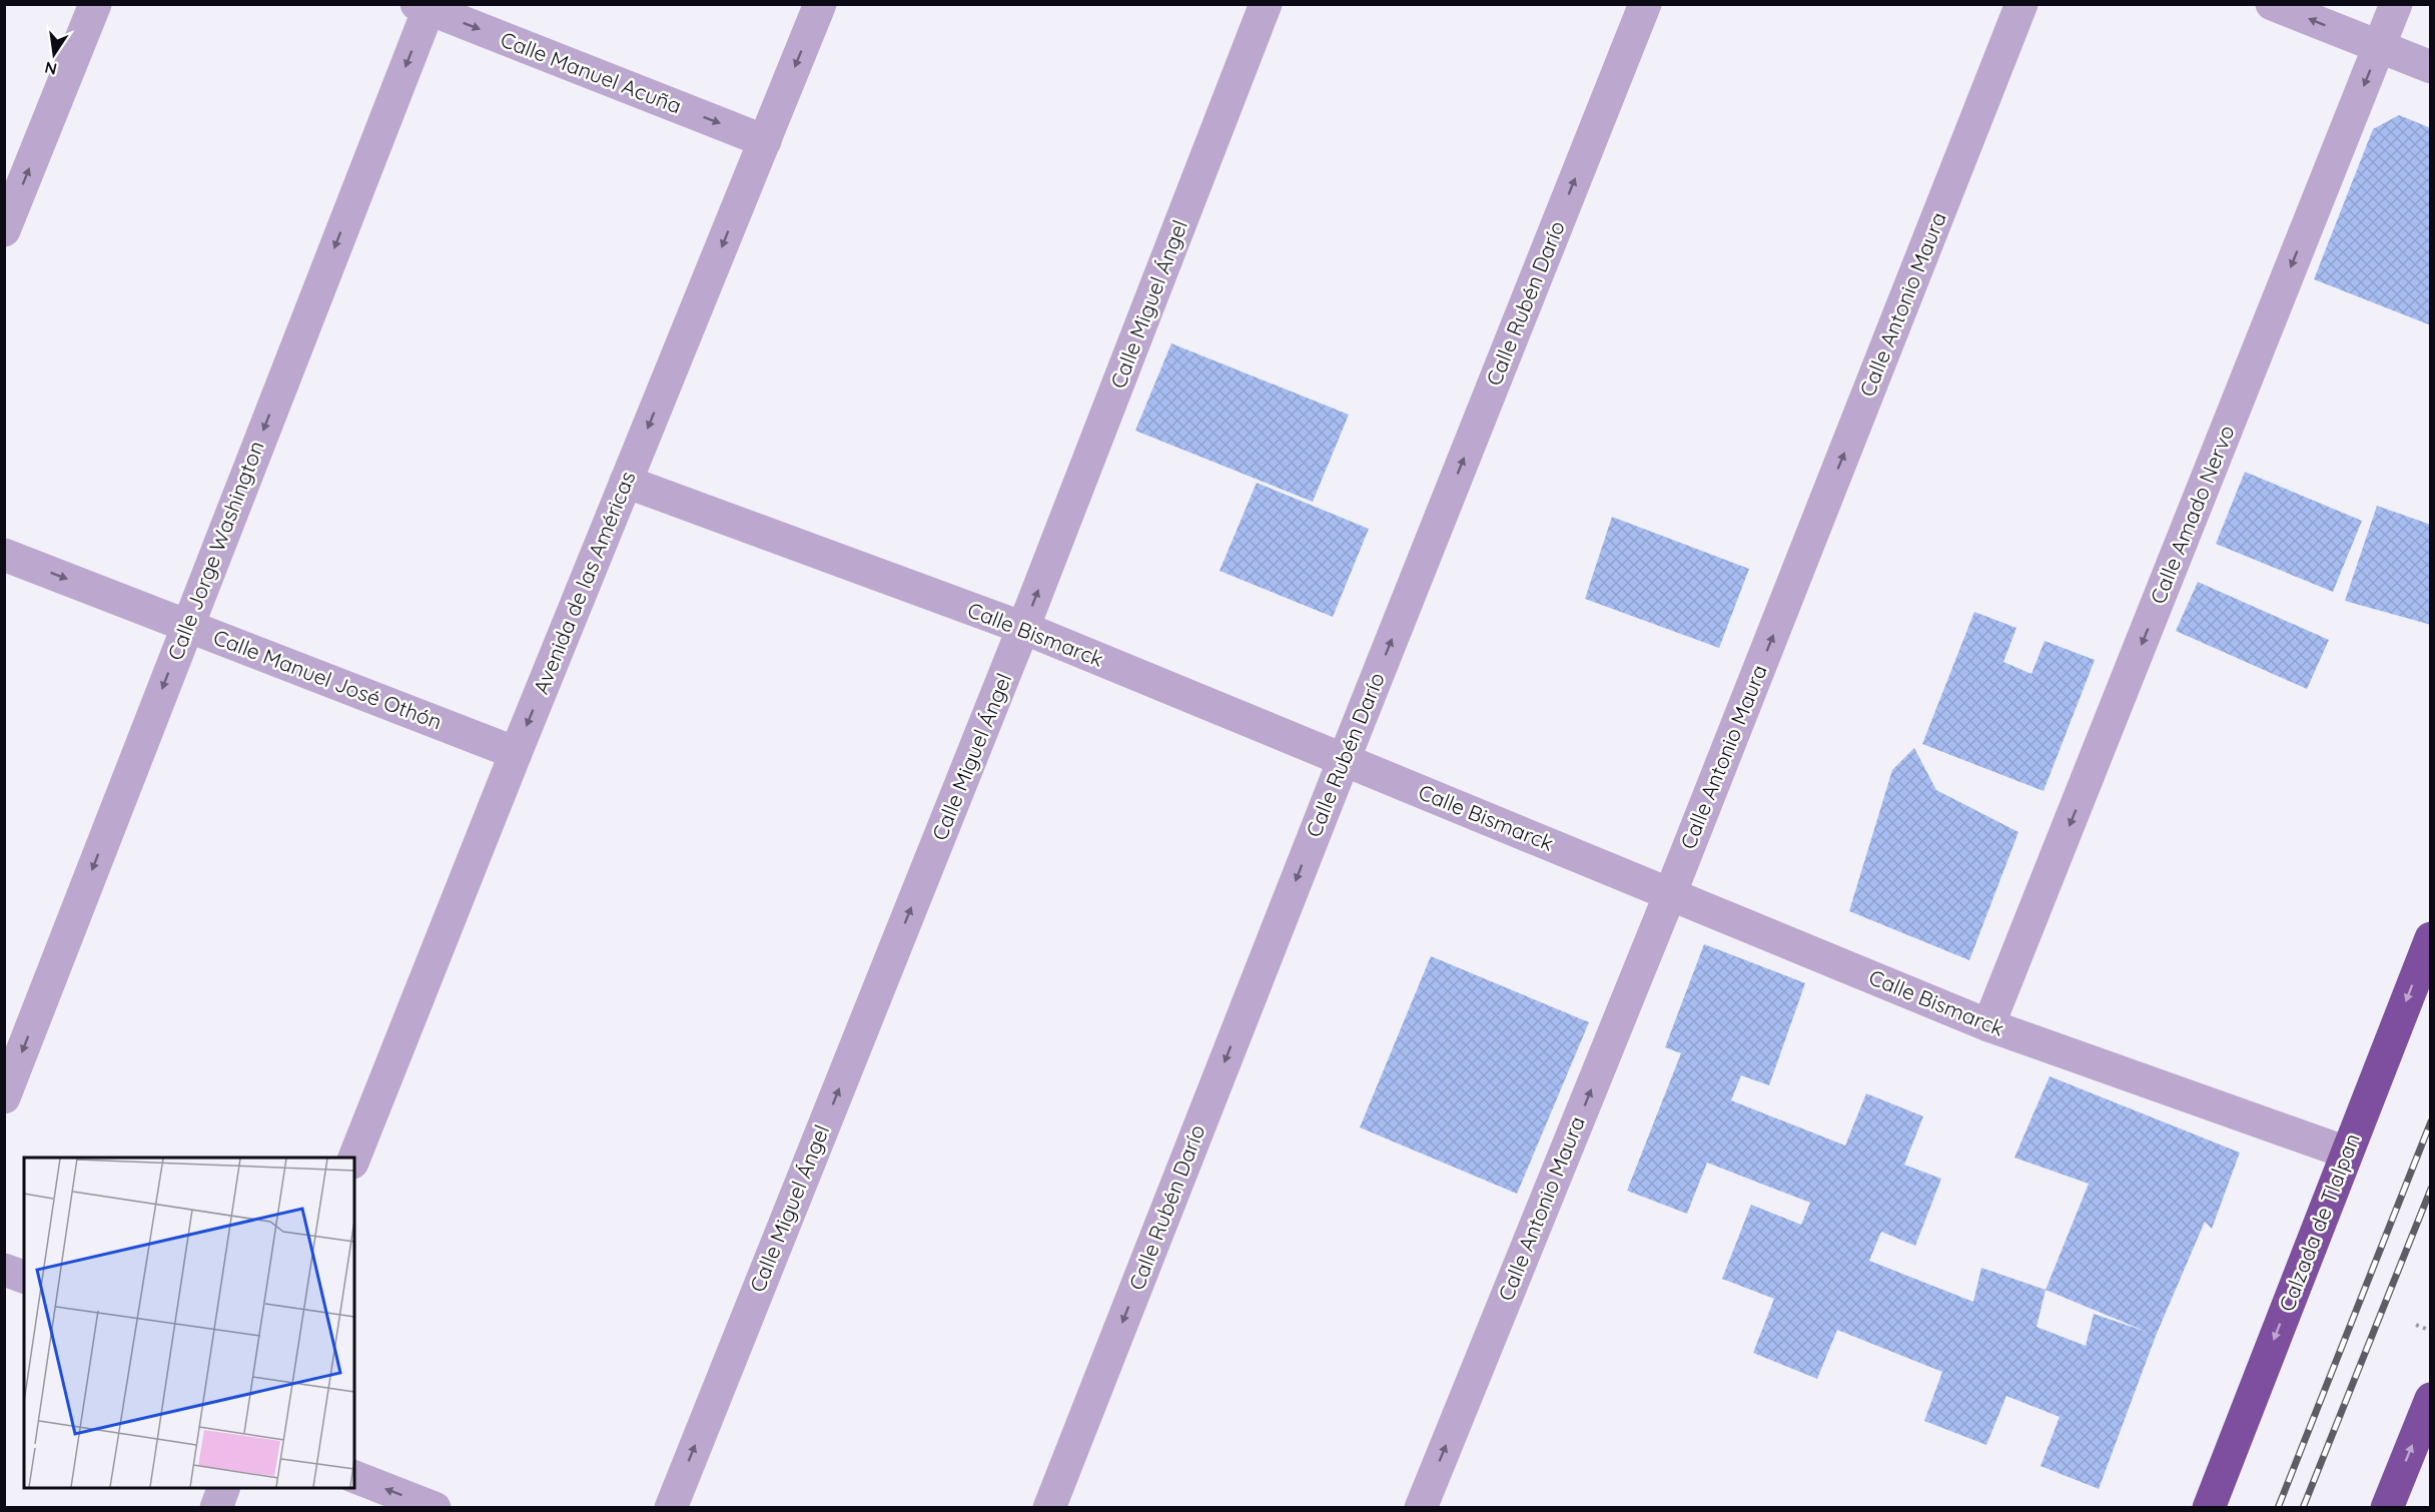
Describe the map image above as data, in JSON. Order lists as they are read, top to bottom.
{
  "streets": {
    "highway": ["Calzada de Tlalpan"],
    "street": [
      "Calle Manuel Acuña",
      "Calle Rubén Darío",
      "Calle Miguel Ángel",
      "Calle Antonio Maura",
      "Calle Amado Nervo",
      "Calle Jorge Washington",
      "Avenida de las Américas",
      "Calle Bismarck",
      "Calle Manuel José Othón"
    ]
  },
  "crossings": [
    ["Calle Manuel Acuña", "Calle Jorge Washington"],
    ["Calle Manuel Acuña", "Avenida de las Américas"],
    ["Calle Rubén Darío", "Calle Bismarck"],
    ["Calle Miguel Ángel", "Calle Bismarck"],
    ["Calle Antonio Maura", "Calle Bismarck"],
    ["Calle Amado Nervo", "Calle Bismarck"],
    ["Calle Jorge Washington", "Calle Manuel José Othón"],
    ["Avenida de las Américas", "Calle Bismarck"],
    ["Avenida de las Américas", "Calle Manuel José Othón"],
    ["Calle Bismarck", "Calzada de Tlalpan"]
  ],
  "one_way": [
    "Calle Manuel Acuña",
    "Calle Miguel Ángel",
    "Calle Antonio Maura",
    "Calle Amado Nervo",
    "Calle Jorge Washington",
    "Avenida de las Américas",
    "Calle Manuel José Othón",
    "Calzada de Tlalpan"
  ],
  "north": "bottom"
}
